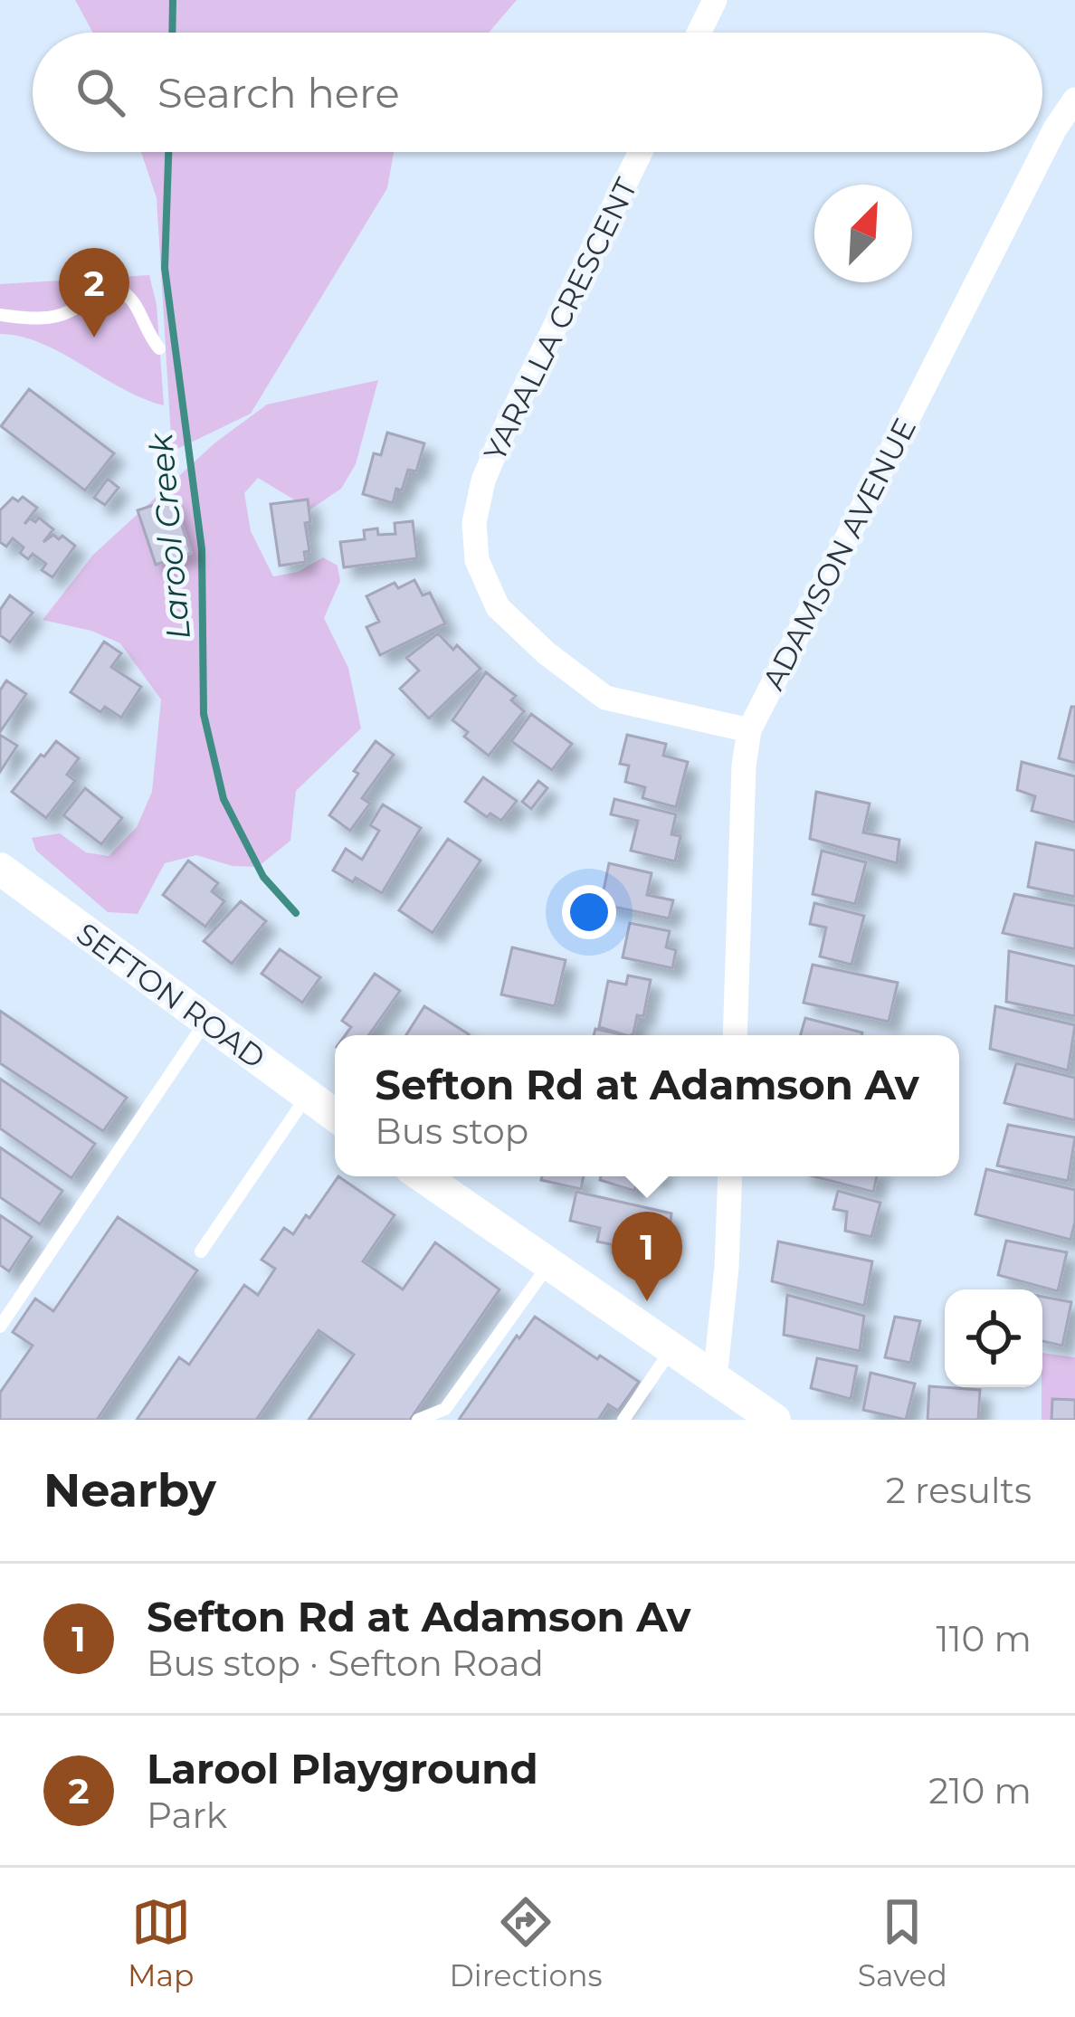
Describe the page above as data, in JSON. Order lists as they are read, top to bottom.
{
  "streets": {
    "street": ["YARALLA CRESCENT", "ADAMSON AVENUE", "SEFTON ROAD"]
  },
  "crossings": [
    ["YARALLA CRESCENT", "ADAMSON AVENUE"]
  ],
  "water": ["Larool Creek"],
  "north": "top right",
  "page": {
    "search": "Search here",
    "pins": ["2", "1"],
    "popup": ["Sefton Rd at Adamson Av", "Bus stop"],
    "heading": ["Nearby", "2 results"],
    "list": [
      {
        "mark": "1",
        "name": "Sefton Rd at Adamson Av",
        "note": "Bus stop · Sefton Road",
        "value": "110 m"
      },
      {
        "mark": "2",
        "name": "Larool Playground",
        "note": "Park",
        "value": "210 m"
      }
    ],
    "nav": ["Map", "Directions", "Saved"]
  }
}
